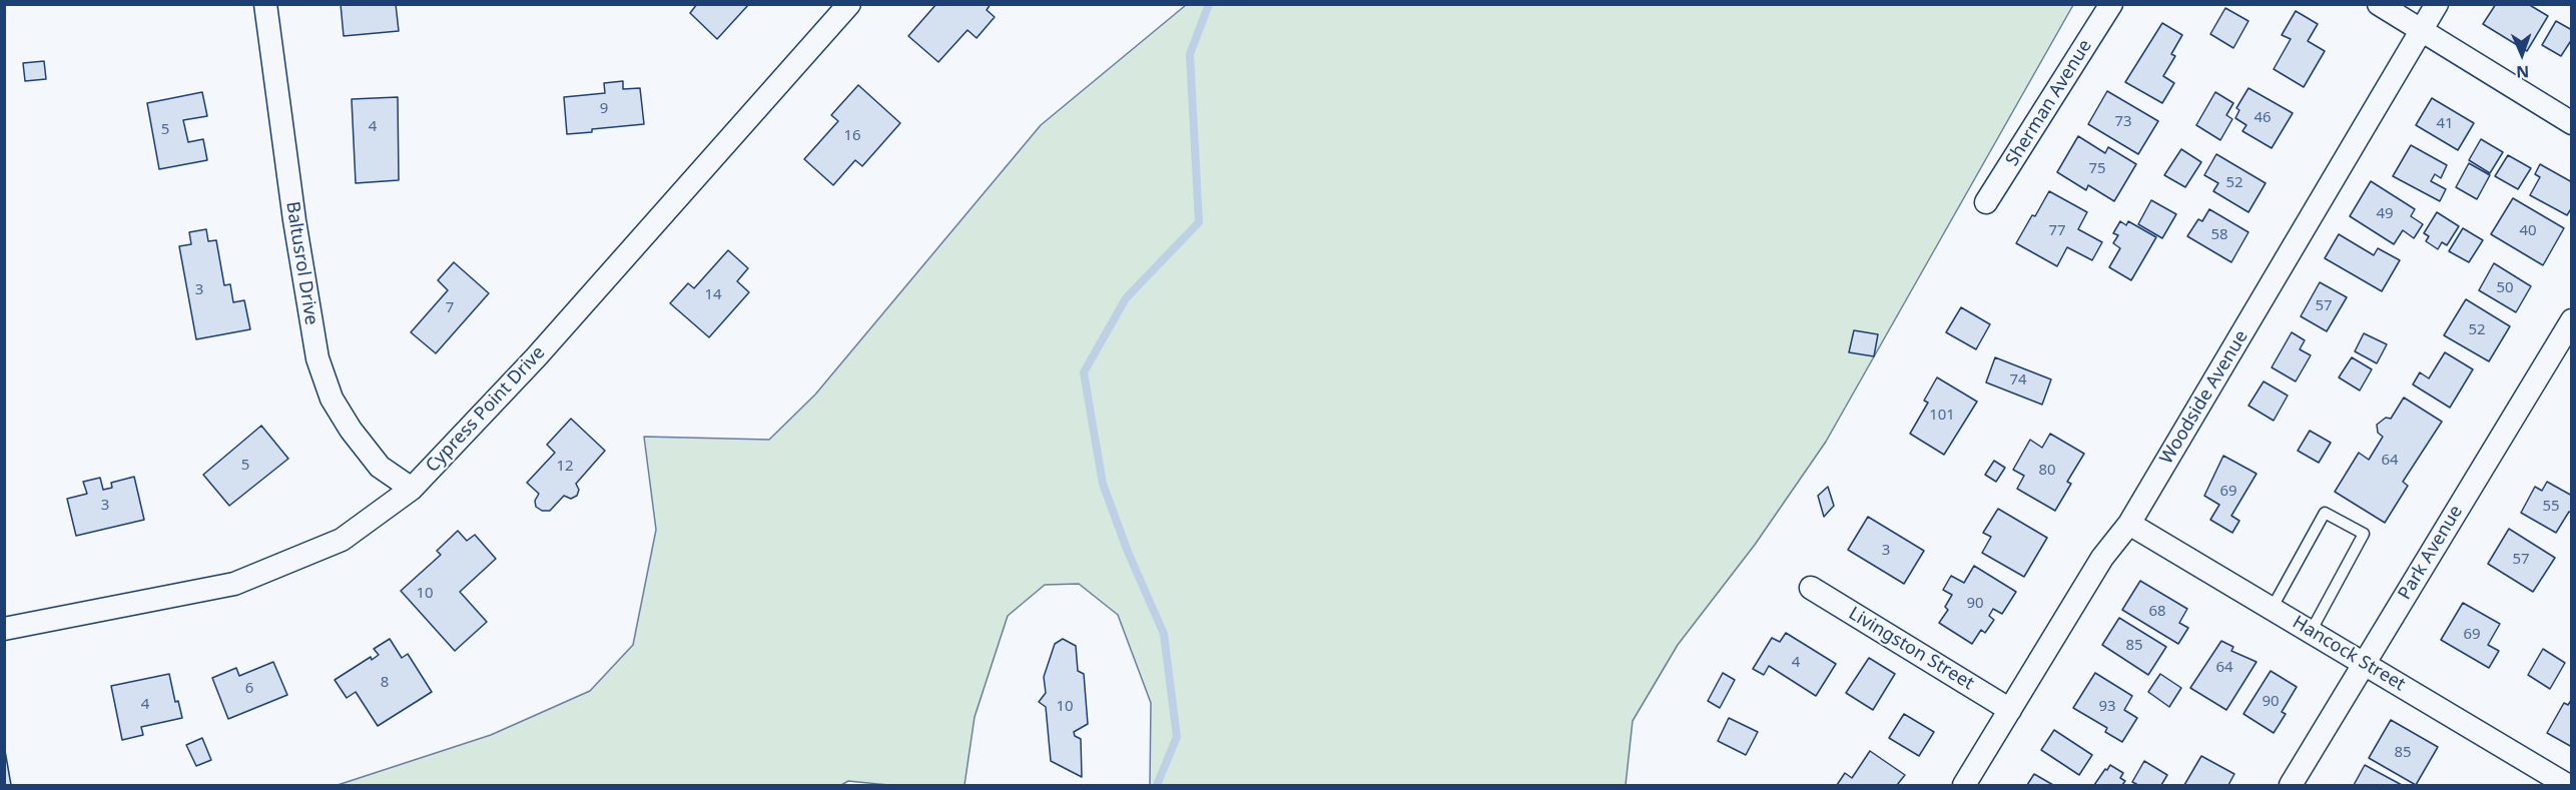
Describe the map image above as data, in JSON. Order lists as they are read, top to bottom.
{
  "streets": {
    "street": [
      "Sherman Avenue",
      "Baltusrol Drive",
      "Woodside Avenue",
      "Cypress Point Drive",
      "Park Avenue",
      "Livingston Street",
      "Hancock Street"
    ]
  },
  "crossings": [
    ["Baltusrol Drive", "Cypress Point Drive"],
    ["Woodside Avenue", "Livingston Street"],
    ["Woodside Avenue", "Hancock Street"],
    ["Park Avenue", "Hancock Street"]
  ],
  "house_numbers": [
    "9",
    "46",
    "73",
    "41",
    "4",
    "5",
    "16",
    "75",
    "52",
    "49",
    "77",
    "40",
    "58",
    "50",
    "3",
    "14",
    "57",
    "7",
    "52",
    "74",
    "101",
    "64",
    "5",
    "12",
    "80",
    "69",
    "3",
    "55",
    "3",
    "57",
    "10",
    "90",
    "68",
    "69",
    "85",
    "4",
    "64",
    "8",
    "6",
    "90",
    "4",
    "10",
    "93",
    "85"
  ],
  "north": "bottom"
}
